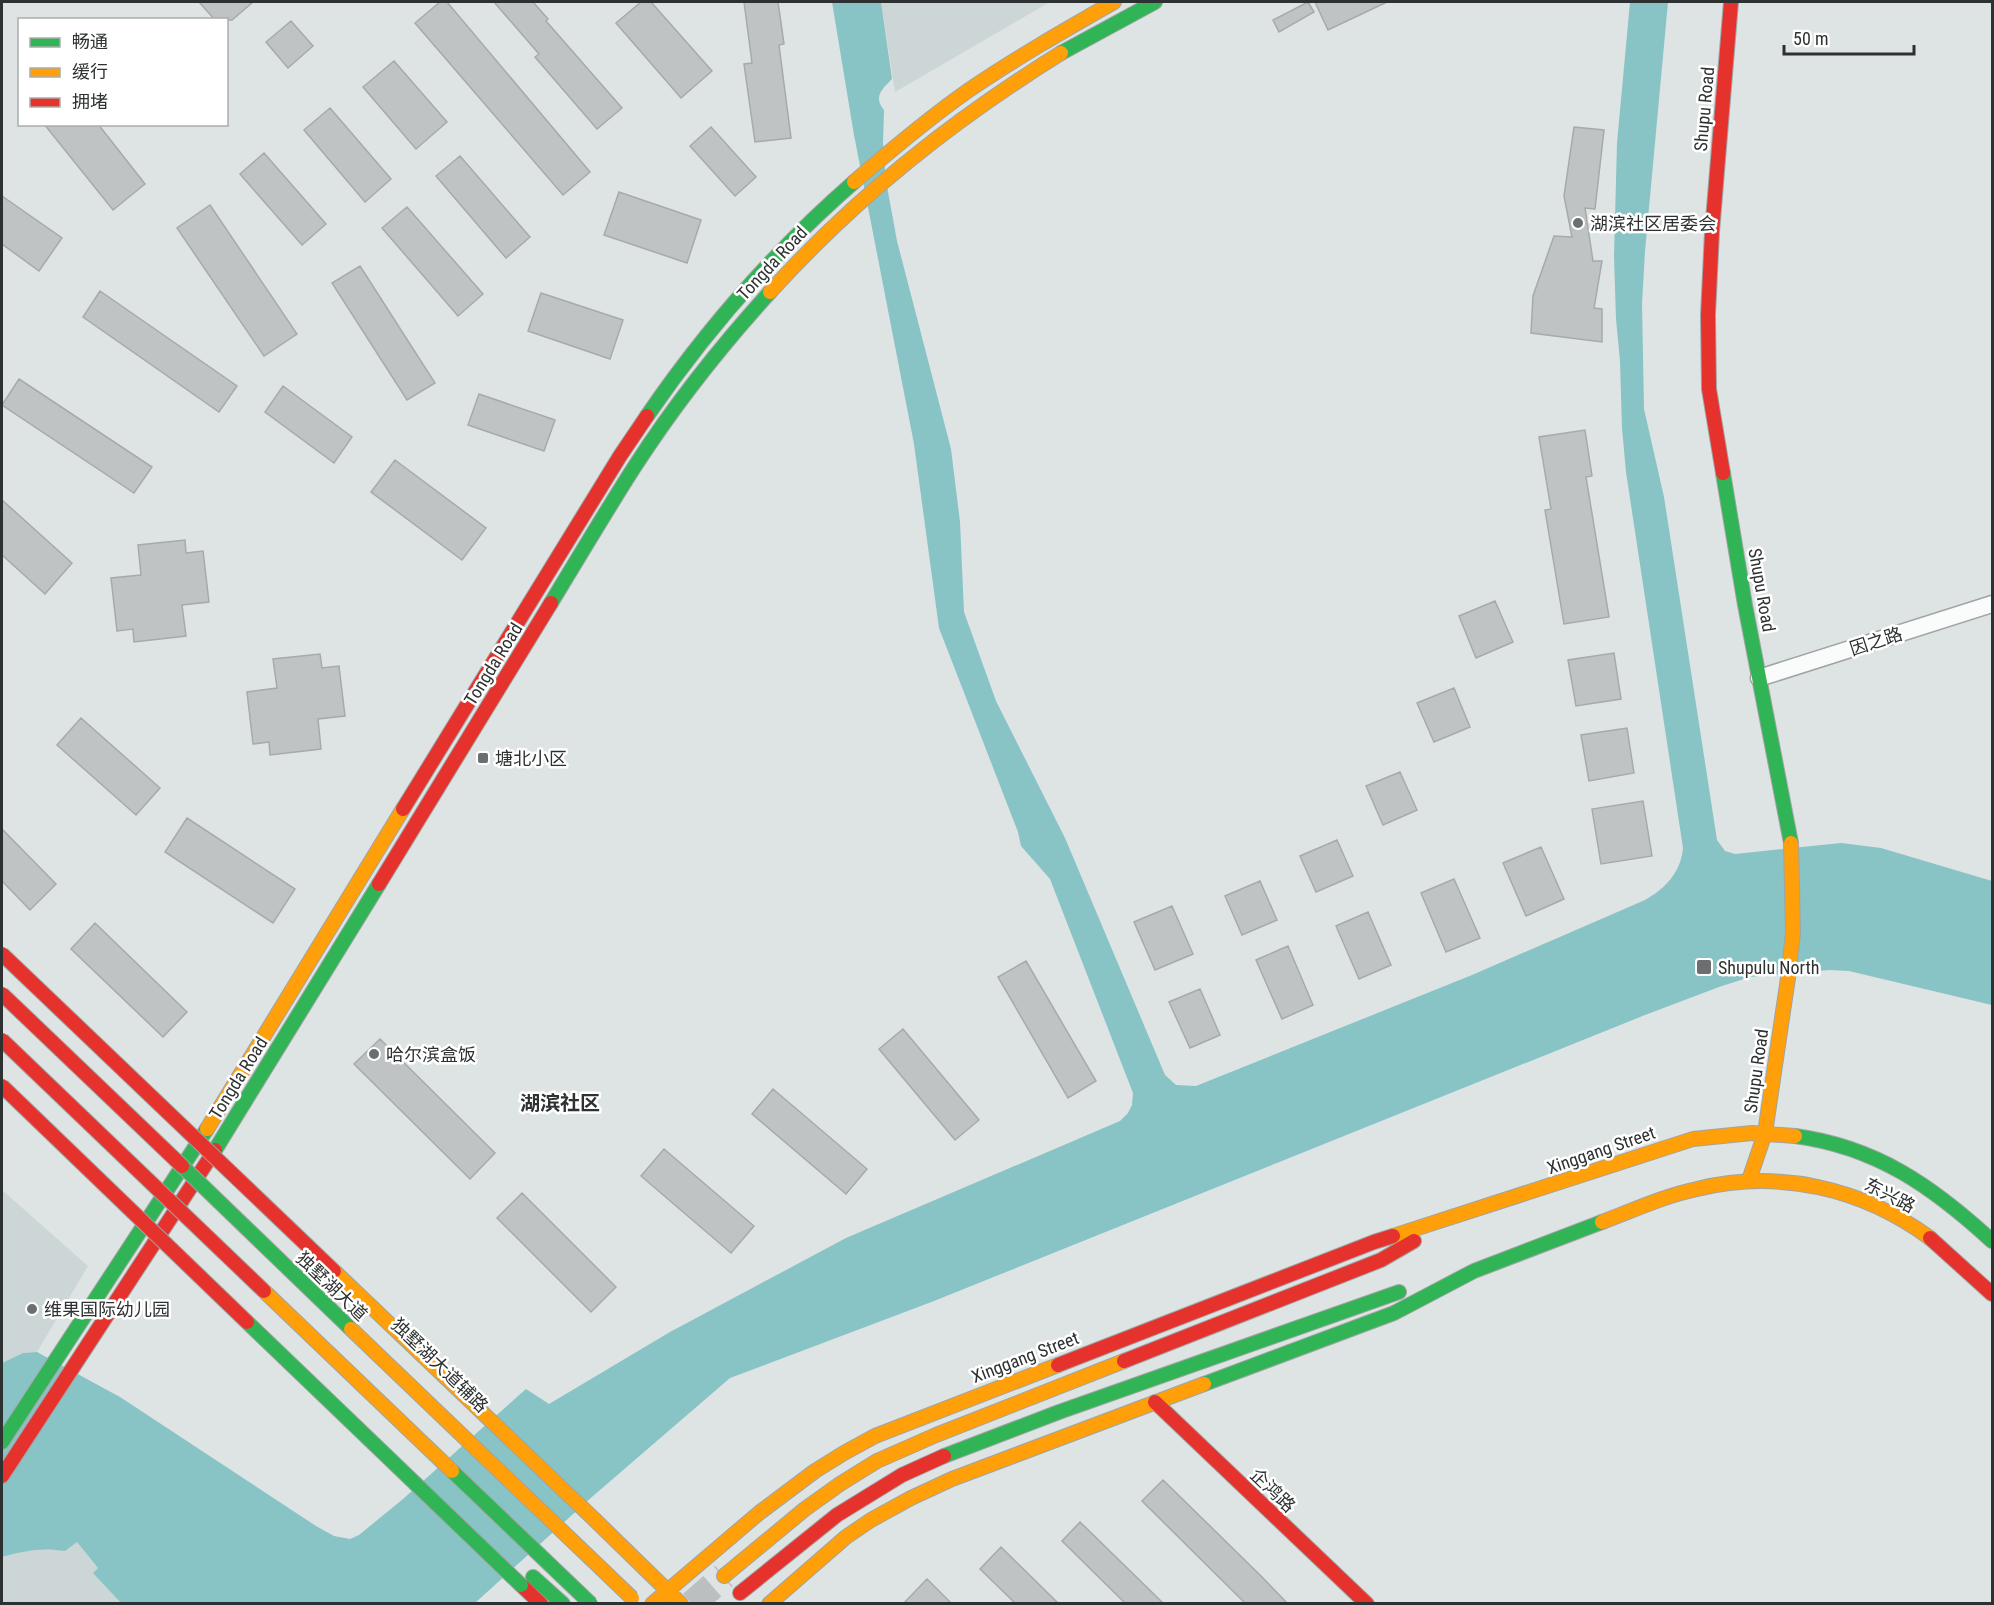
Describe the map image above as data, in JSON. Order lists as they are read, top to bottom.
{
  "streets": {
    "main road": [
      "Shupu Road",
      "Tongda Road",
      "Xinggang Street",
      "东兴路",
      "独墅湖大道",
      "独墅湖大道辅路",
      "企鸿路"
    ],
    "street": ["因之路"]
  },
  "crossings": [
    ["Shupu Road", "因之路"],
    ["Shupu Road", "Xinggang Street"],
    ["Shupu Road", "东兴路"],
    ["Tongda Road", "独墅湖大道辅路"],
    ["Xinggang Street", "东兴路"],
    ["Xinggang Street", "独墅湖大道辅路"]
  ],
  "districts": ["湖滨社区"],
  "places": {
    "other": ["湖滨社区居委会", "哈尔滨盒饭", "维果国际幼儿园"],
    "transit": ["塘北小区", "Shupulu North"]
  },
  "legend": ["畅通", "缓行", "拥堵"],
  "scale_bar": "50 m"
}
